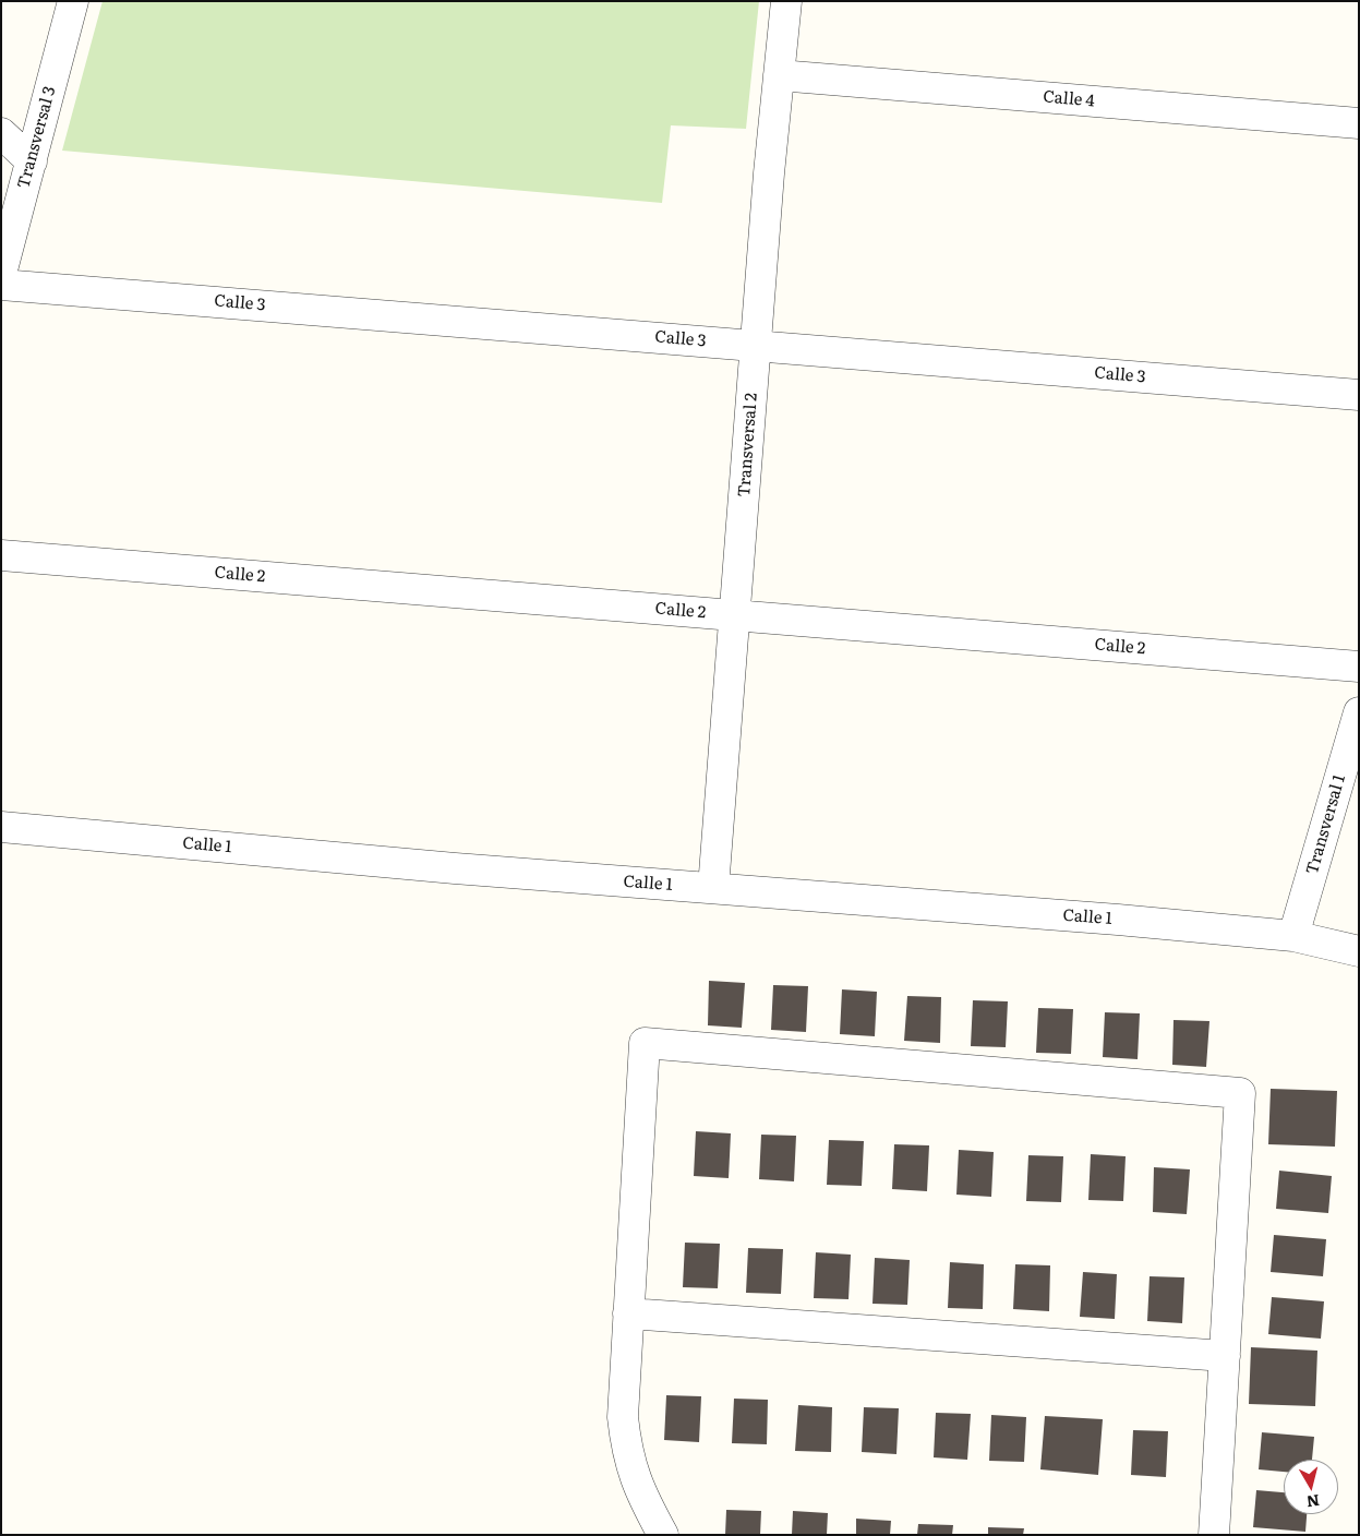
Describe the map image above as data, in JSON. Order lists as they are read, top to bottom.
{
  "streets": {
    "street": [
      "Calle 4",
      "Transversal 3",
      "Calle 3",
      "Transversal 2",
      "Calle 2",
      "Transversal 1",
      "Calle 1"
    ]
  },
  "crossings": [
    ["Calle 4", "Transversal 2"],
    ["Calle 3", "Transversal 2"],
    ["Transversal 2", "Calle 2"],
    ["Transversal 2", "Calle 1"],
    ["Transversal 1", "Calle 1"]
  ],
  "north": "bottom"
}
